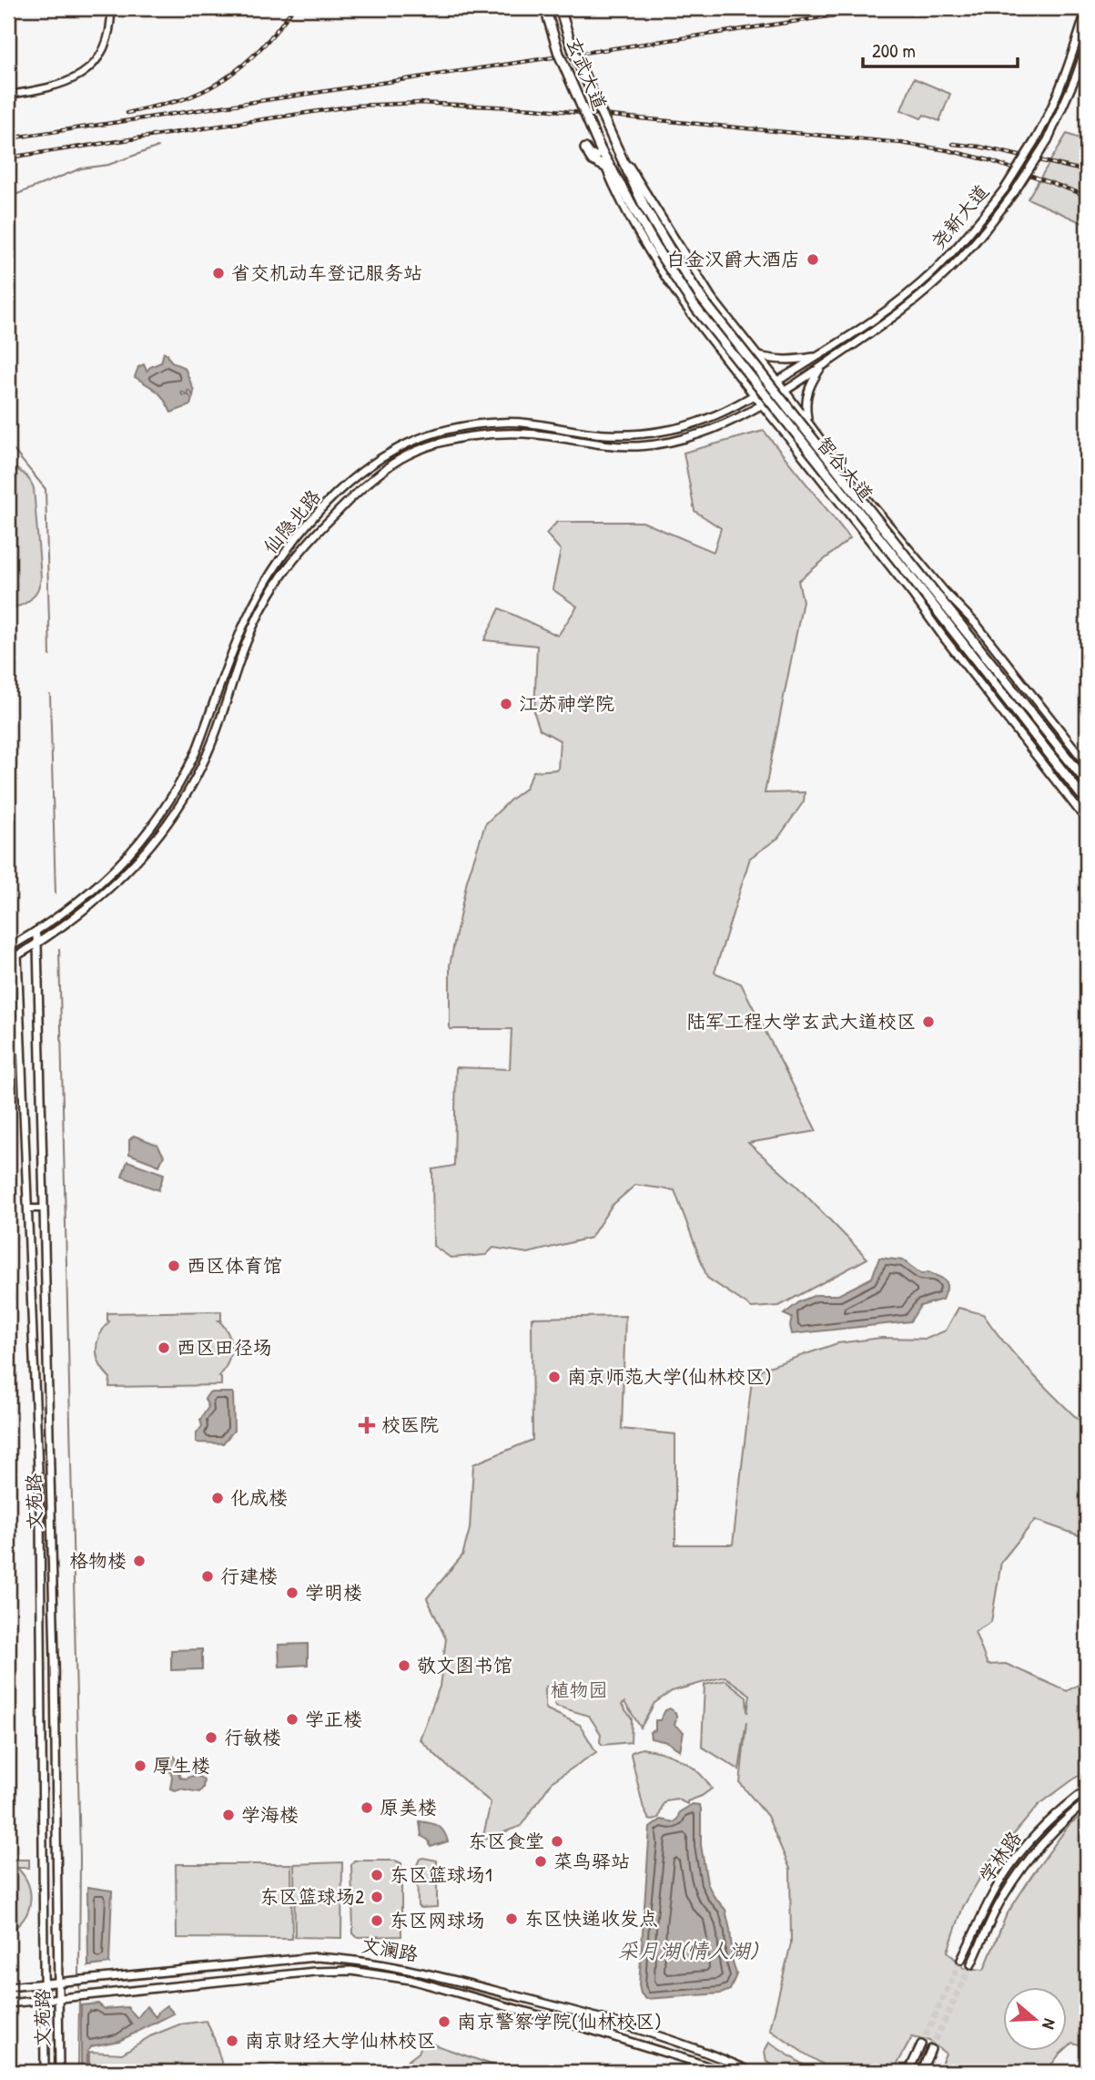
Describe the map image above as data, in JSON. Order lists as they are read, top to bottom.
{
  "streets": {
    "highway": ["玄武大道", "智谷大道"],
    "main road": [
      "尧新大道",
      "仙隐北路",
      "文苑路",
      "学林路",
      "文澜路"
    ]
  },
  "crossings": [
    ["玄武大道", "智谷大道"],
    ["尧新大道", "仙隐北路"],
    ["仙隐北路", "文苑路"],
    ["文苑路", "文澜路"]
  ],
  "water": ["采月湖(情人湖)"],
  "parks": ["植物园"],
  "places": {
    "other": [
      "白金汉爵大酒店",
      "省交机动车登记服务站",
      "江苏神学院",
      "陆军工程大学玄武大道校区",
      "西区体育馆",
      "西区田径场",
      "南京师范大学(仙林校区)",
      "化成楼",
      "格物楼",
      "行建楼",
      "学明楼",
      "敬文图书馆",
      "学正楼",
      "行敏楼",
      "厚生楼",
      "原美楼",
      "学海楼",
      "东区食堂",
      "菜鸟驿站",
      "东区篮球场1",
      "东区篮球场2",
      "东区快递收发点",
      "东区网球场",
      "南京警察学院(仙林校区)",
      "南京财经大学仙林校区"
    ],
    "health": ["校医院"]
  },
  "scale_bar": "200 m",
  "north": "right"
}
